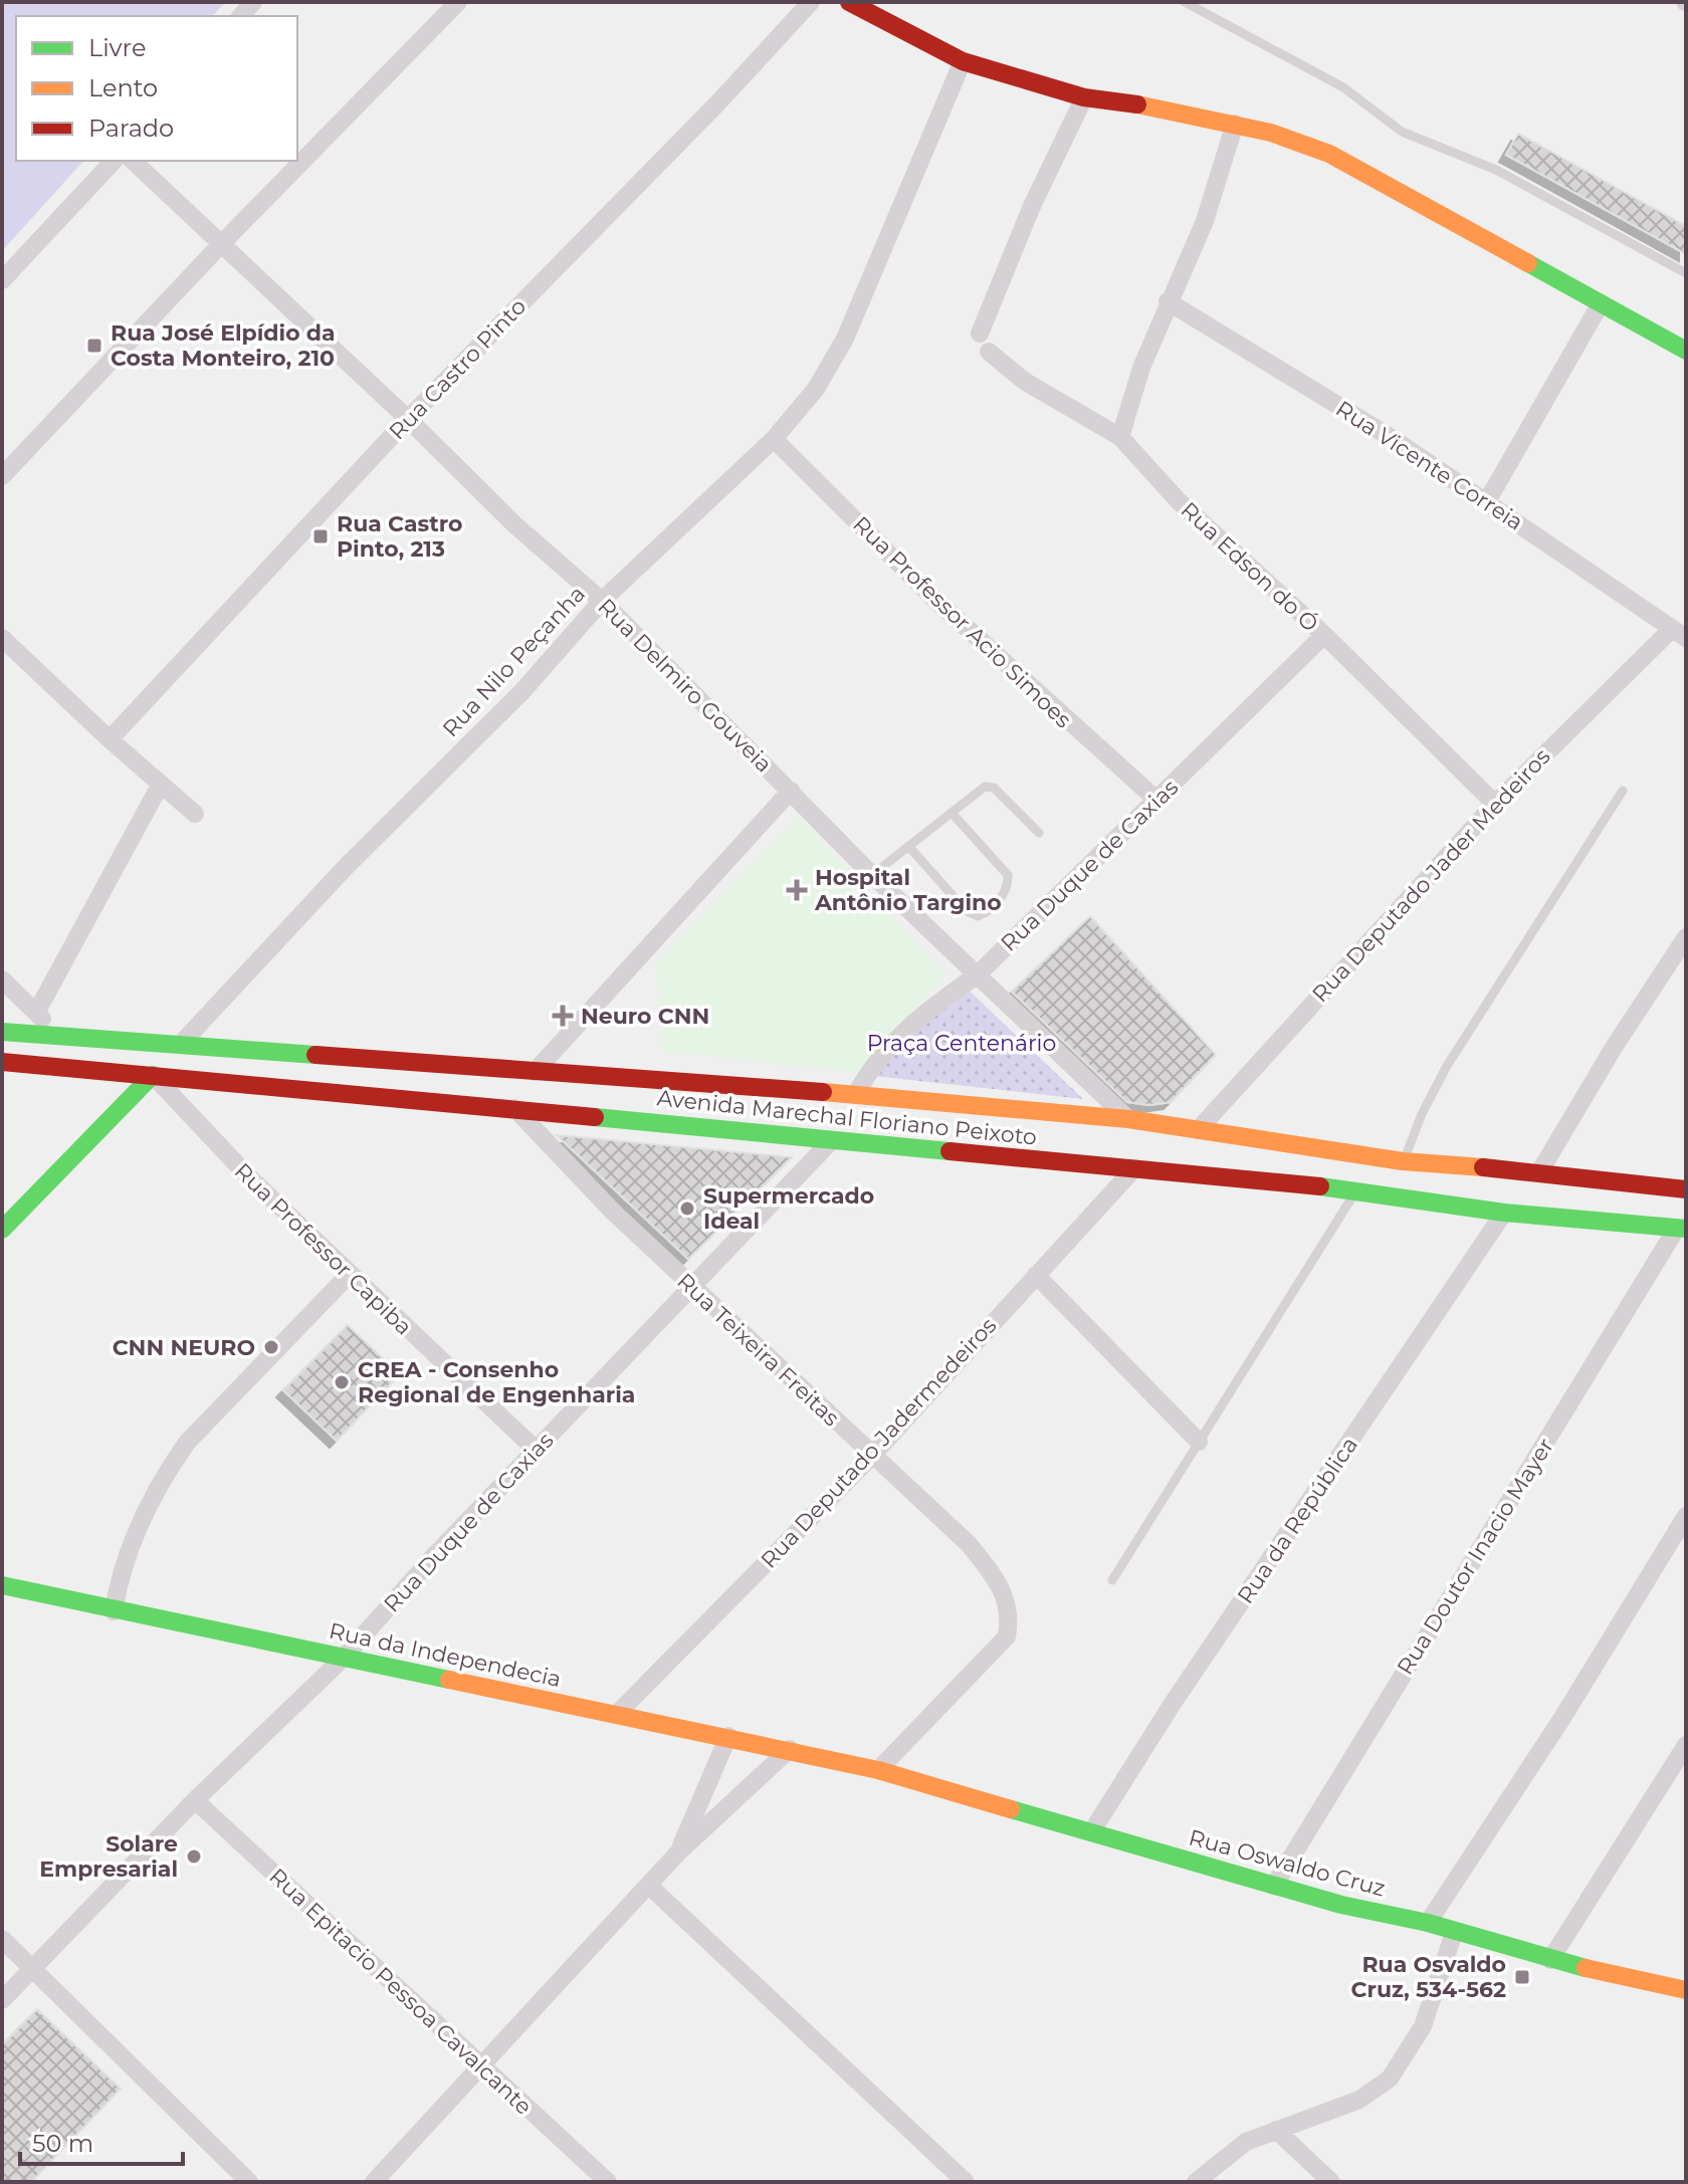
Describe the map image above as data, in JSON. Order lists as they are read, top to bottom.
{
  "streets": {
    "main road": [
      "Rua Nilo Peçanha",
      "Avenida Marechal Floriano Peixoto",
      "Rua da Independecia",
      "Rua Oswaldo Cruz"
    ],
    "street": [
      "Rua Castro Pinto",
      "Rua Vicente Correia",
      "Rua Edson do Ó",
      "Rua Professor Acio Simoes",
      "Rua Delmiro Gouveia",
      "Rua Duque de Caxias",
      "Rua Deputado Jader Medeiros",
      "Rua Professor Capiba",
      "Rua Teixeira Freitas",
      "Rua Deputado Jadermedeiros",
      "Rua da República",
      "Rua Doutor Inacio Mayer",
      "Rua Epitacio Pessoa Cavalcante"
    ]
  },
  "crossings": [
    ["Rua Castro Pinto", "Rua Delmiro Gouveia"],
    ["Rua Vicente Correia", "Rua Deputado Jader Medeiros"],
    ["Rua Edson do Ó", "Rua Duque de Caxias"],
    ["Rua Edson do Ó", "Rua Deputado Jader Medeiros"],
    ["Rua Professor Acio Simoes", "Rua Nilo Peçanha"],
    ["Rua Professor Acio Simoes", "Rua Duque de Caxias"],
    ["Rua Nilo Peçanha", "Rua Delmiro Gouveia"],
    ["Rua Nilo Peçanha", "Avenida Marechal Floriano Peixoto"],
    ["Rua Nilo Peçanha", "Rua Professor Capiba"],
    ["Rua Delmiro Gouveia", "Rua Duque de Caxias"],
    ["Rua Delmiro Gouveia", "Avenida Marechal Floriano Peixoto"],
    ["Rua Duque de Caxias", "Avenida Marechal Floriano Peixoto"],
    ["Rua Duque de Caxias", "Rua Professor Capiba"],
    ["Rua Duque de Caxias", "Rua Teixeira Freitas"],
    ["Rua Duque de Caxias", "Rua da Independecia"],
    ["Rua Duque de Caxias", "Rua Epitacio Pessoa Cavalcante"],
    ["Rua Deputado Jader Medeiros", "Avenida Marechal Floriano Peixoto"],
    ["Avenida Marechal Floriano Peixoto", "Rua Professor Capiba"],
    ["Avenida Marechal Floriano Peixoto", "Rua Teixeira Freitas"],
    ["Avenida Marechal Floriano Peixoto", "Rua Deputado Jadermedeiros"],
    ["Avenida Marechal Floriano Peixoto", "Rua da República"],
    ["Avenida Marechal Floriano Peixoto", "Rua Doutor Inacio Mayer"],
    ["Rua Teixeira Freitas", "Rua Deputado Jadermedeiros"],
    ["Rua Teixeira Freitas", "Rua da Independecia"],
    ["Rua Teixeira Freitas", "Rua Oswaldo Cruz"],
    ["Rua Deputado Jadermedeiros", "Rua da Independecia"],
    ["Rua da República", "Rua Oswaldo Cruz"],
    ["Rua Doutor Inacio Mayer", "Rua Oswaldo Cruz"],
    ["Rua da Independecia", "Rua Oswaldo Cruz"]
  ],
  "parks": ["Praça Centenário"],
  "places": {
    "transit": ["Rua José Elpídio da Costa Monteiro, 210", "Rua Castro Pinto, 213", "Rua Osvaldo Cruz, 534-562"],
    "health": ["Hospital Antônio Targino", "Neuro CNN"],
    "other": [
      "Supermercado Ideal",
      "CNN NEURO",
      "CREA - Consenho Regional de Engenharia",
      "Solare Empresarial"
    ]
  },
  "legend": ["Livre", "Lento", "Parado"],
  "scale_bar": "50 m"
}
